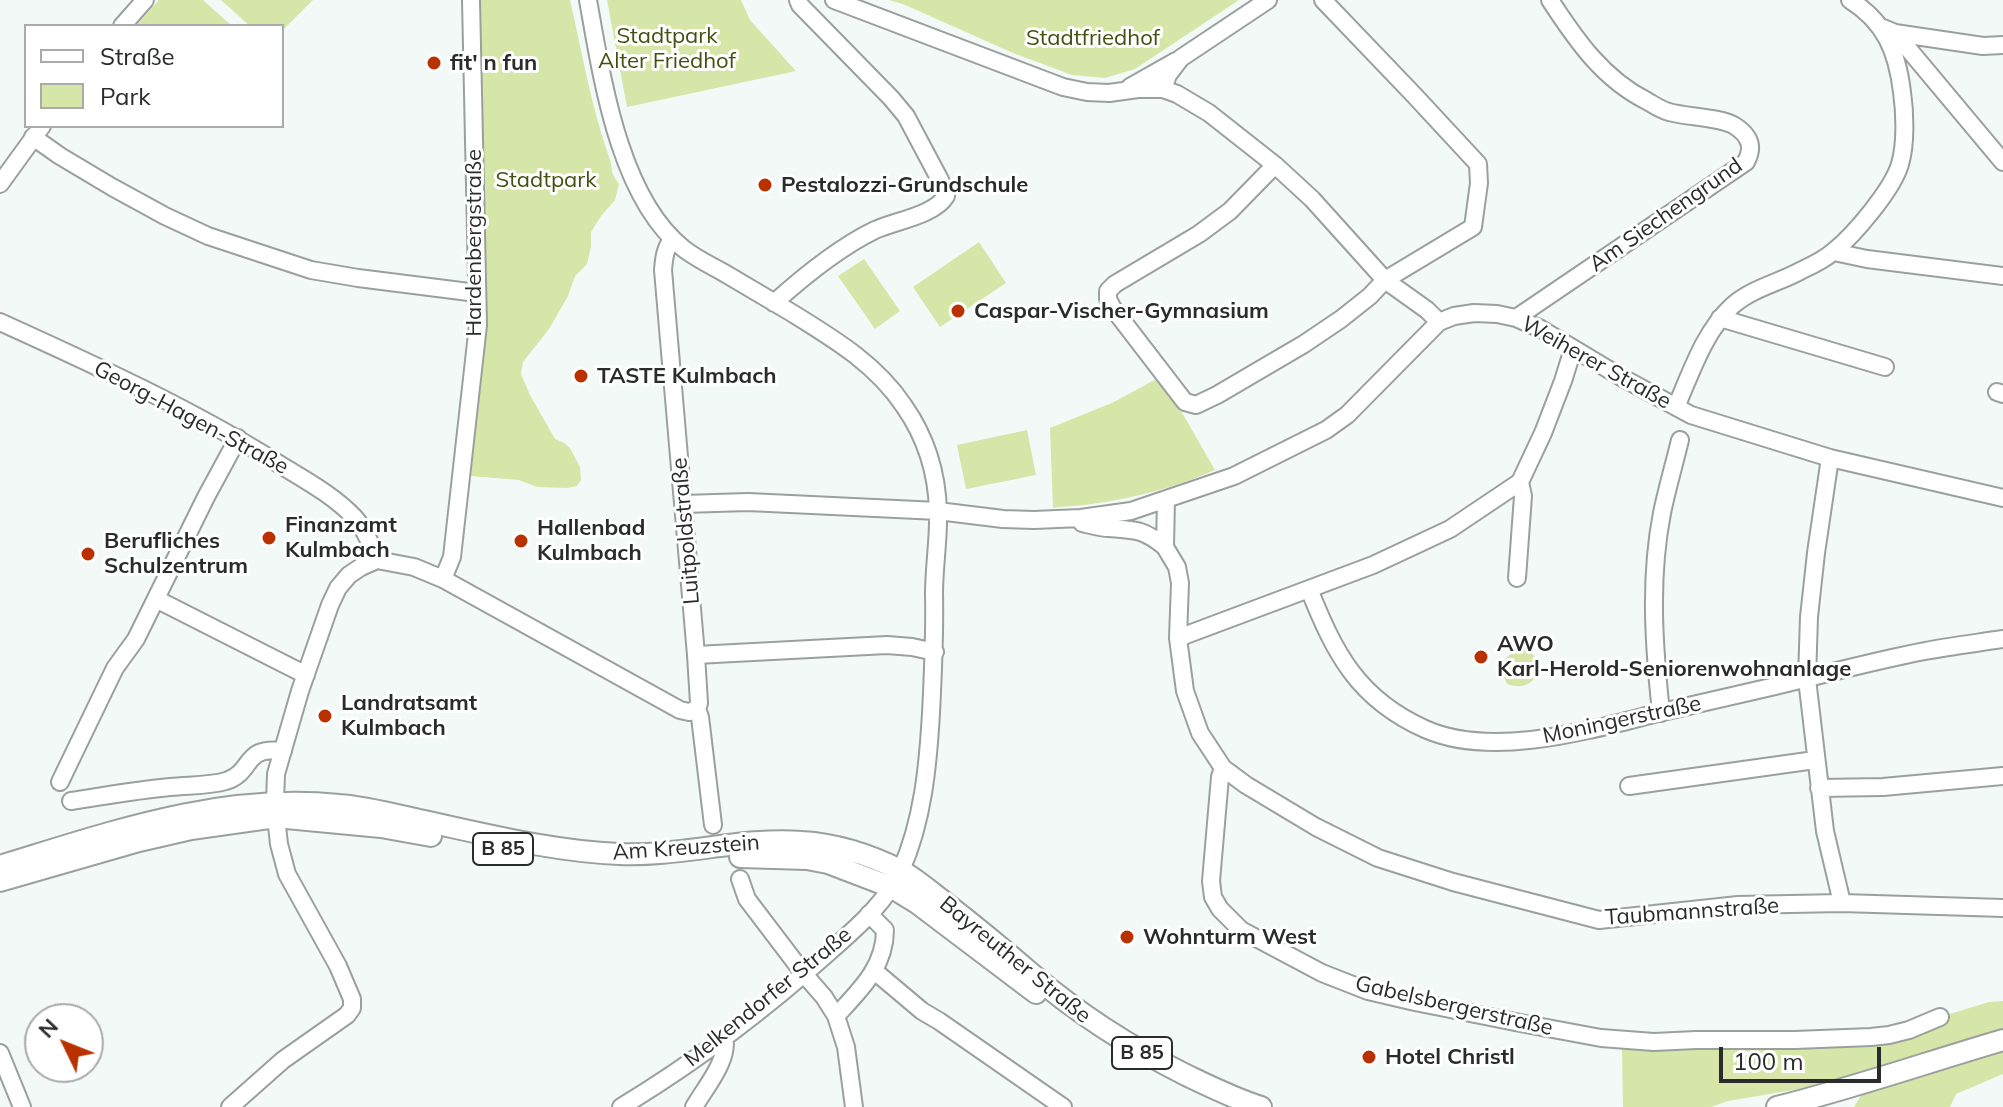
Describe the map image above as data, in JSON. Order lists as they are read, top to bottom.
{
  "streets": {
    "main road": ["Am Kreuzstein", "B 85", "Bayreuther Straße"],
    "street": [
      "Am Siechengrund",
      "Hardenbergstraße",
      "Weiherer Straße",
      "Georg-Hagen-Straße",
      "Luitpoldstraße",
      "Moningerstraße",
      "Taubmannstraße",
      "Melkendorfer Straße",
      "Gabelsbergerstraße"
    ]
  },
  "crossings": [
    ["Am Siechengrund", "Weiherer Straße"],
    ["Am Kreuzstein", "Bayreuther Straße"],
    ["Am Kreuzstein", "Melkendorfer Straße"],
    ["Taubmannstraße", "Gabelsbergerstraße"],
    ["Bayreuther Straße", "Melkendorfer Straße"]
  ],
  "parks": ["Stadtpark Alter Friedhof", "Stadtfriedhof", "Stadtpark"],
  "places": [
    "fit' n fun",
    "Pestalozzi-Grundschule",
    "Caspar-Vischer-Gymnasium",
    "TASTE Kulmbach",
    "Finanzamt Kulmbach",
    "Hallenbad Kulmbach",
    "Berufliches Schulzentrum",
    "AWO Karl-Herold-Seniorenwohnanlage",
    "Landratsamt Kulmbach",
    "Wohnturm West",
    "Hotel Christl"
  ],
  "legend": ["Straße", "Park"],
  "scale_bar": "100 m",
  "north": "top left"
}
